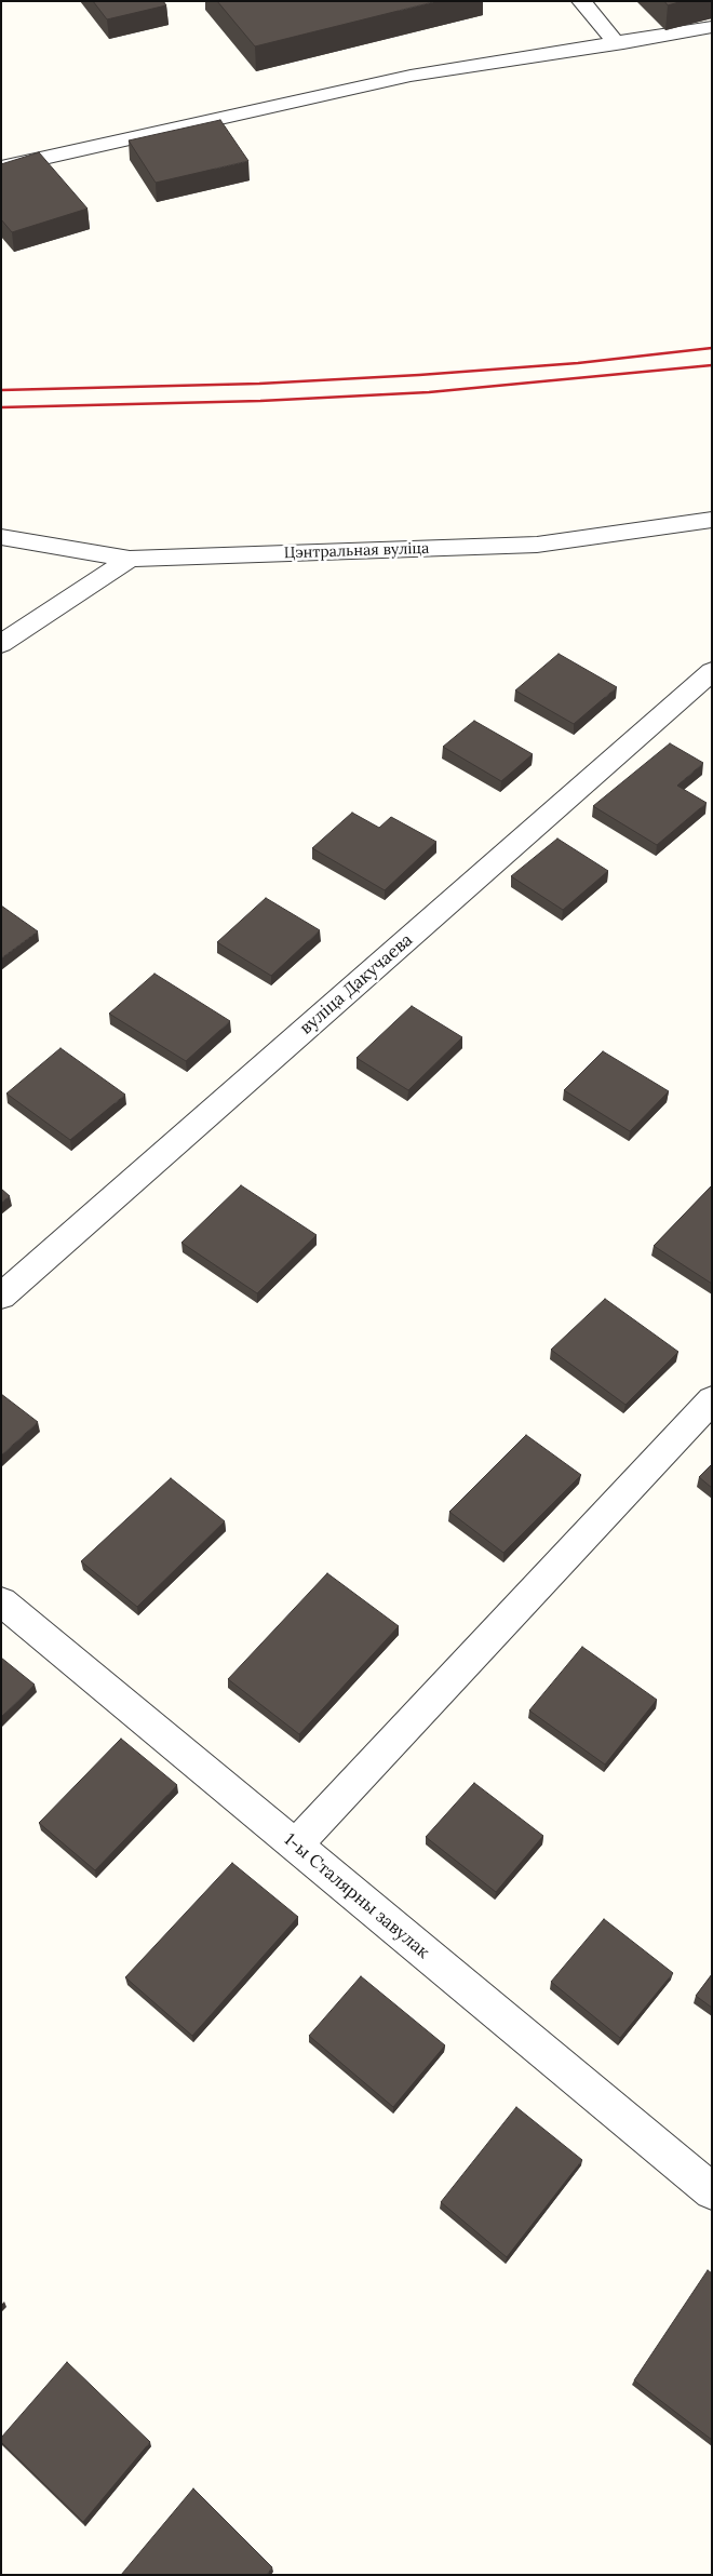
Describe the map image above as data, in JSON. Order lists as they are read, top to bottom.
{
  "streets": {
    "street": ["Цэнтральная вуліца", "вуліца Дакучаева", "1-ы Сталярны завулак"]
  }
}
